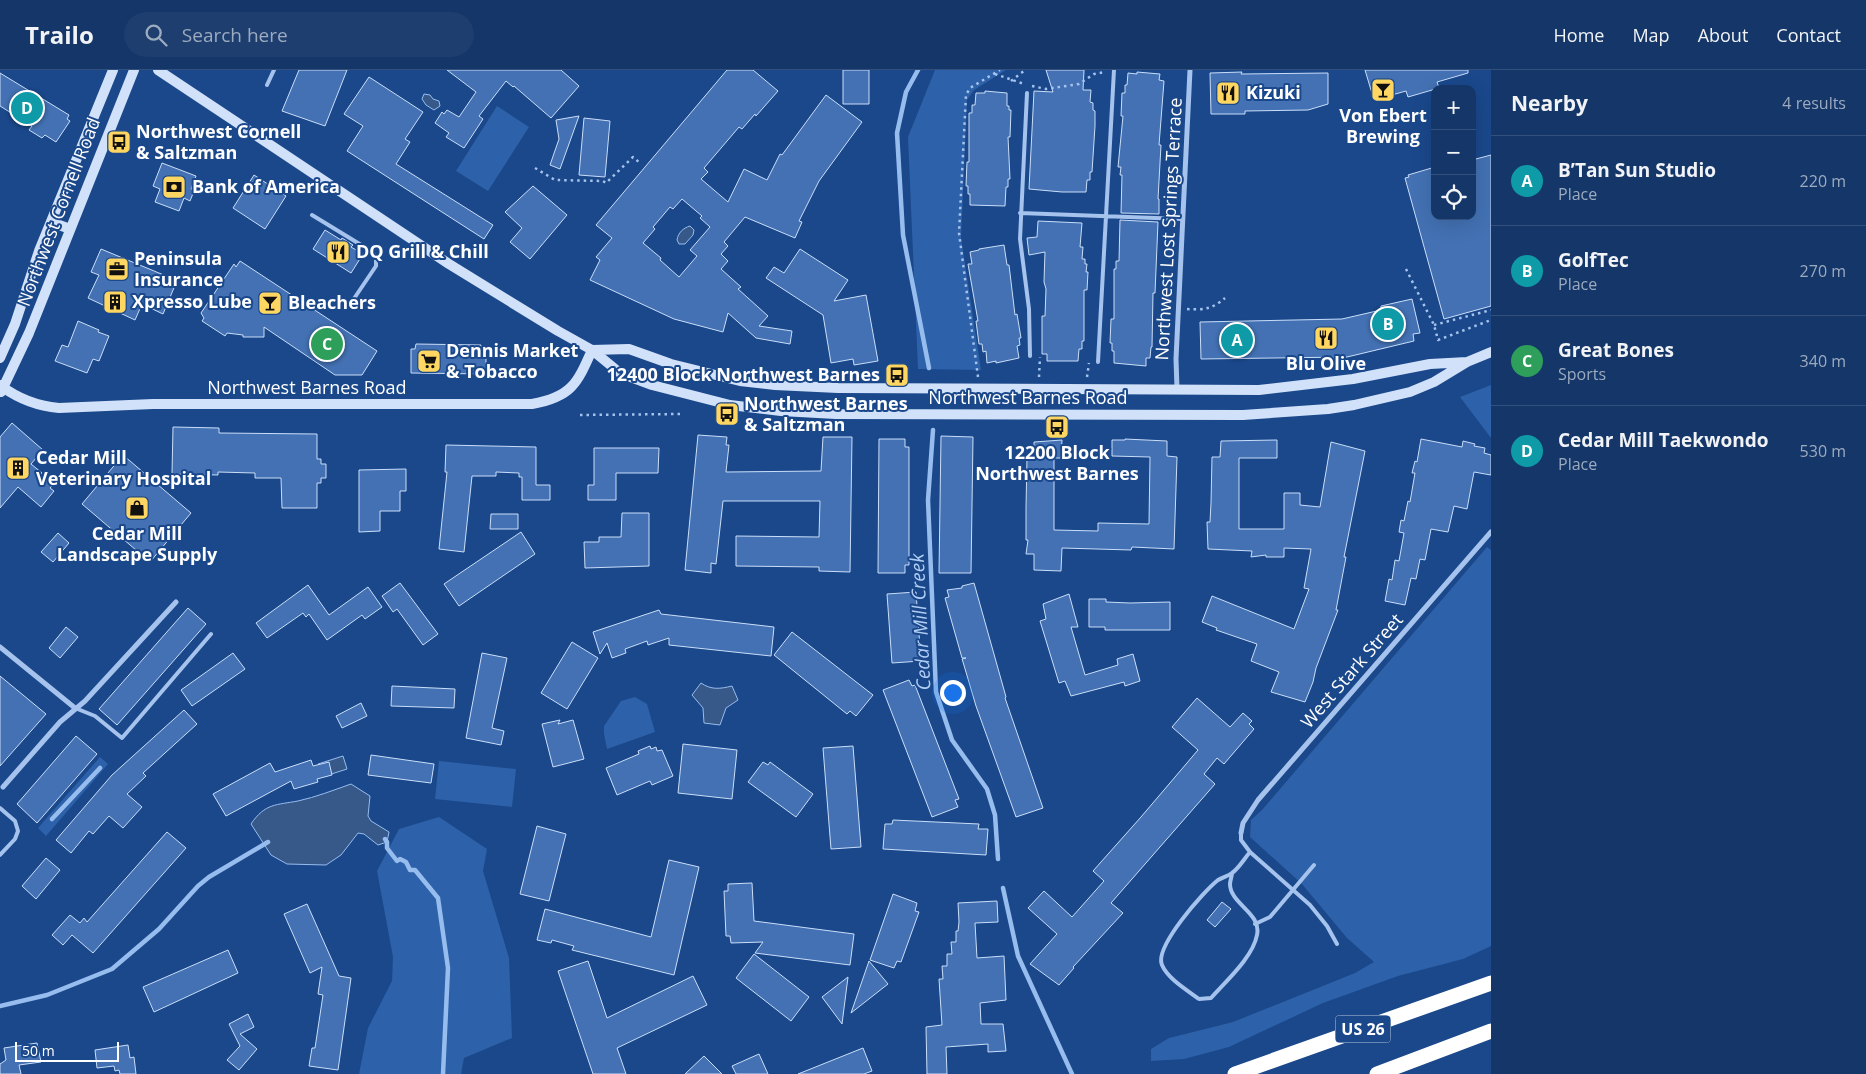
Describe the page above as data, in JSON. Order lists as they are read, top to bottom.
{
  "streets": {
    "highway": ["US 26"],
    "main road": ["Northwest Cornell Road", "Northwest Barnes Road"],
    "street": ["Northwest Lost Springs Terrace", "West Stark Street"]
  },
  "crossings": [
    ["Northwest Cornell Road", "Northwest Barnes Road"],
    ["Northwest Lost Springs Terrace", "Northwest Barnes Road"]
  ],
  "water": ["Cedar Mill Creek"],
  "places": {
    "bar": ["Von Ebert Brewing", "Bleachers"],
    "restaurant": ["Kizuki", "DQ Grill & Chill", "Blu Olive"],
    "bus stop": [
      "Northwest Cornell & Saltzman",
      "12400 Block Northwest Barnes",
      "Northwest Barnes & Saltzman",
      "12200 Block Northwest Barnes"
    ],
    "bank": ["Bank of America"],
    "office": ["Peninsula Insurance"],
    "building": ["Xpresso Lube", "Cedar Mill Veterinary Hospital"],
    "supermarket": ["Dennis Market & Tobacco"],
    "shop": ["Cedar Mill Landscape Supply"]
  },
  "scale_bar": "50 m",
  "page": {
    "header": "Trailo",
    "search": "Search here",
    "nav": [
      "Home",
      "Map",
      "About",
      "Contact"
    ],
    "heading": ["Nearby", "4 results"],
    "map_buttons": ["+", "−"],
    "pins": [
      "D",
      "B",
      "A",
      "C"
    ],
    "list": [
      {
        "mark": "A",
        "name": "B’Tan Sun Studio",
        "note": "Place",
        "value": "220 m"
      },
      {
        "mark": "B",
        "name": "GolfTec",
        "note": "Place",
        "value": "270 m"
      },
      {
        "mark": "C",
        "name": "Great Bones",
        "note": "Sports",
        "value": "340 m"
      },
      {
        "mark": "D",
        "name": "Cedar Mill Taekwondo",
        "note": "Place",
        "value": "530 m"
      }
    ],
    "scale": "50 m"
  }
}
